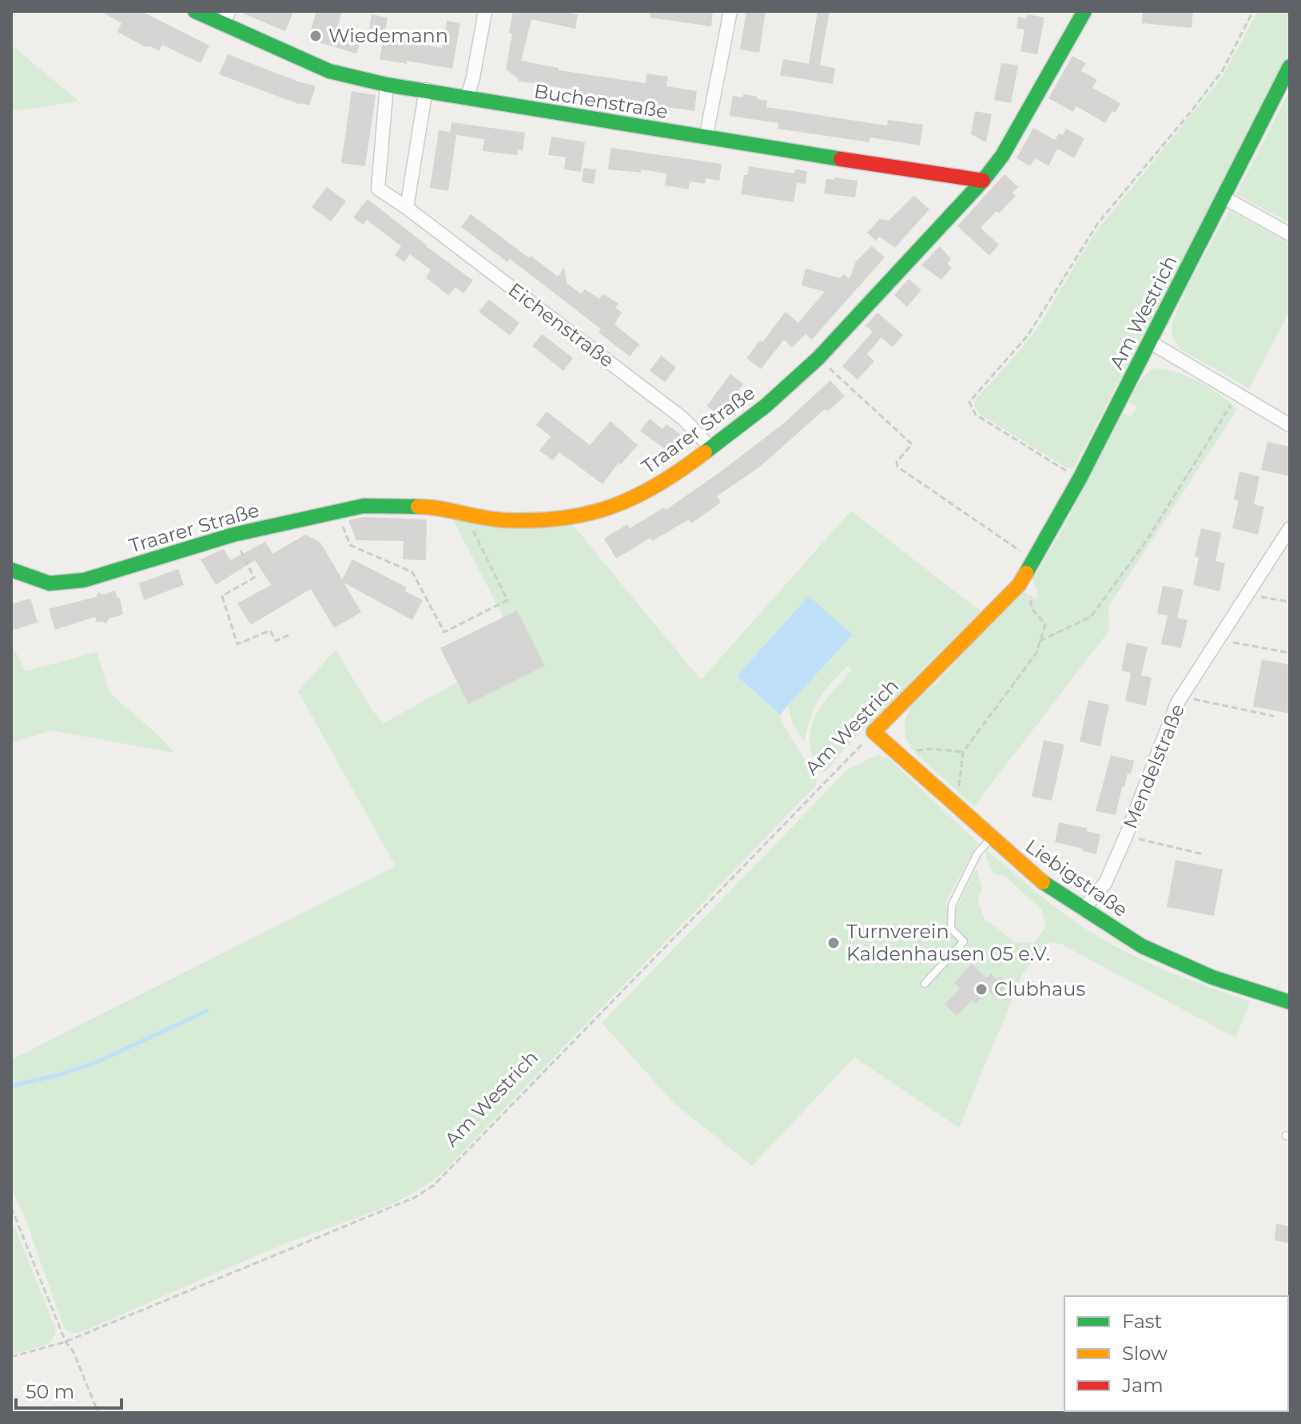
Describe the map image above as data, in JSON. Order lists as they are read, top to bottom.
{
  "streets": {
    "street": [
      "Buchenstraße",
      "Am Westrich",
      "Eichenstraße",
      "Traarer Straße",
      "Mendelstraße",
      "Liebigstraße"
    ]
  },
  "crossings": [
    ["Buchenstraße", "Eichenstraße"],
    ["Buchenstraße", "Traarer Straße"],
    ["Am Westrich", "Liebigstraße"],
    ["Eichenstraße", "Traarer Straße"],
    ["Mendelstraße", "Liebigstraße"]
  ],
  "places": ["Wiedemann", "Turnverein Kaldenhausen 05 e.V.", "Clubhaus"],
  "legend": ["Fast", "Slow", "Jam"],
  "scale_bar": "50 m"
}
